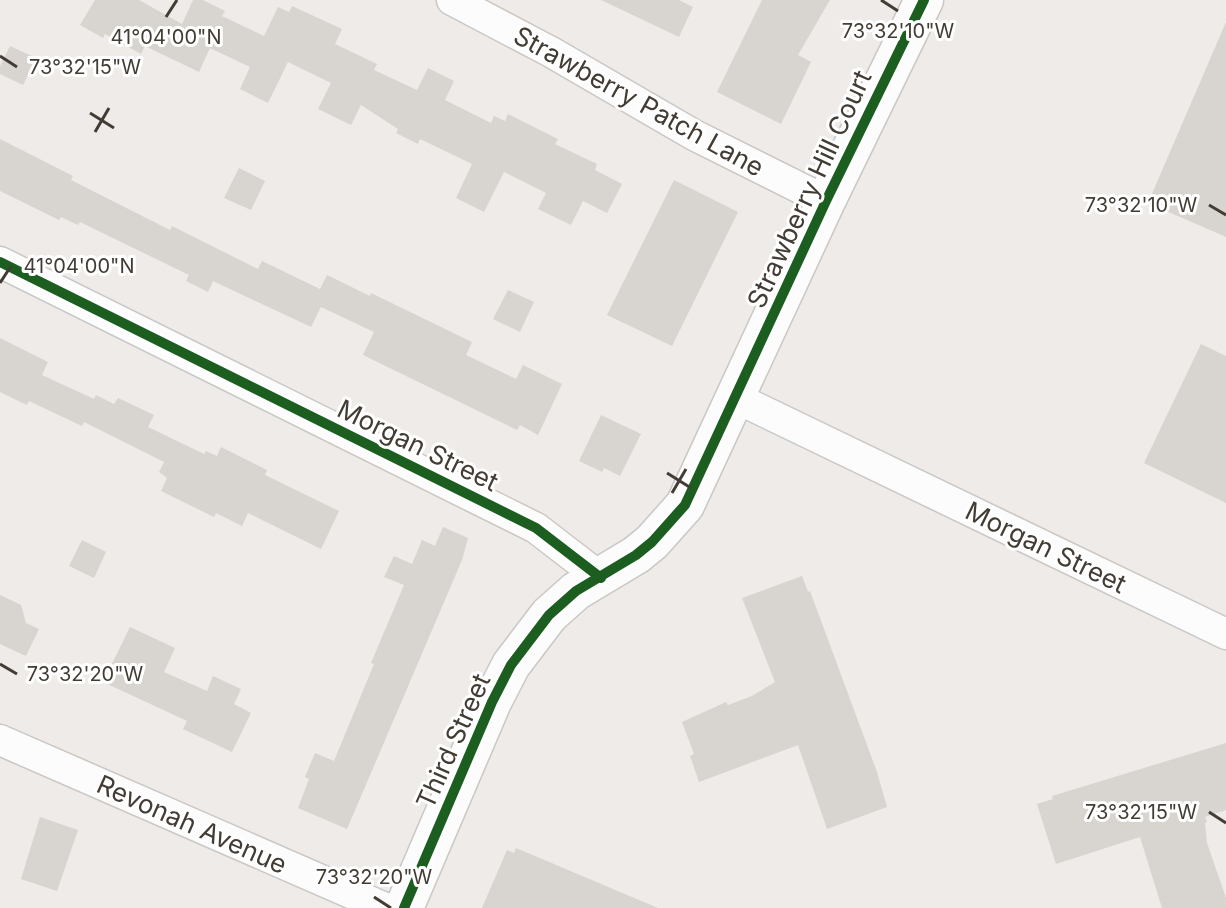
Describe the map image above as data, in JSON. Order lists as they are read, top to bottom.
{
  "streets": {
    "street": [
      "Strawberry Patch Lane",
      "Strawberry Hill Court",
      "Morgan Street",
      "Third Street",
      "Revonah Avenue"
    ]
  },
  "crossings": [
    ["Strawberry Patch Lane", "Strawberry Hill Court"],
    ["Strawberry Hill Court", "Morgan Street"],
    ["Morgan Street", "Third Street"]
  ],
  "coordinates": [
    "73°32'10\"W",
    "41°04'00\"N",
    "73°32'15\"W",
    "73°32'20\"W"
  ]
}
